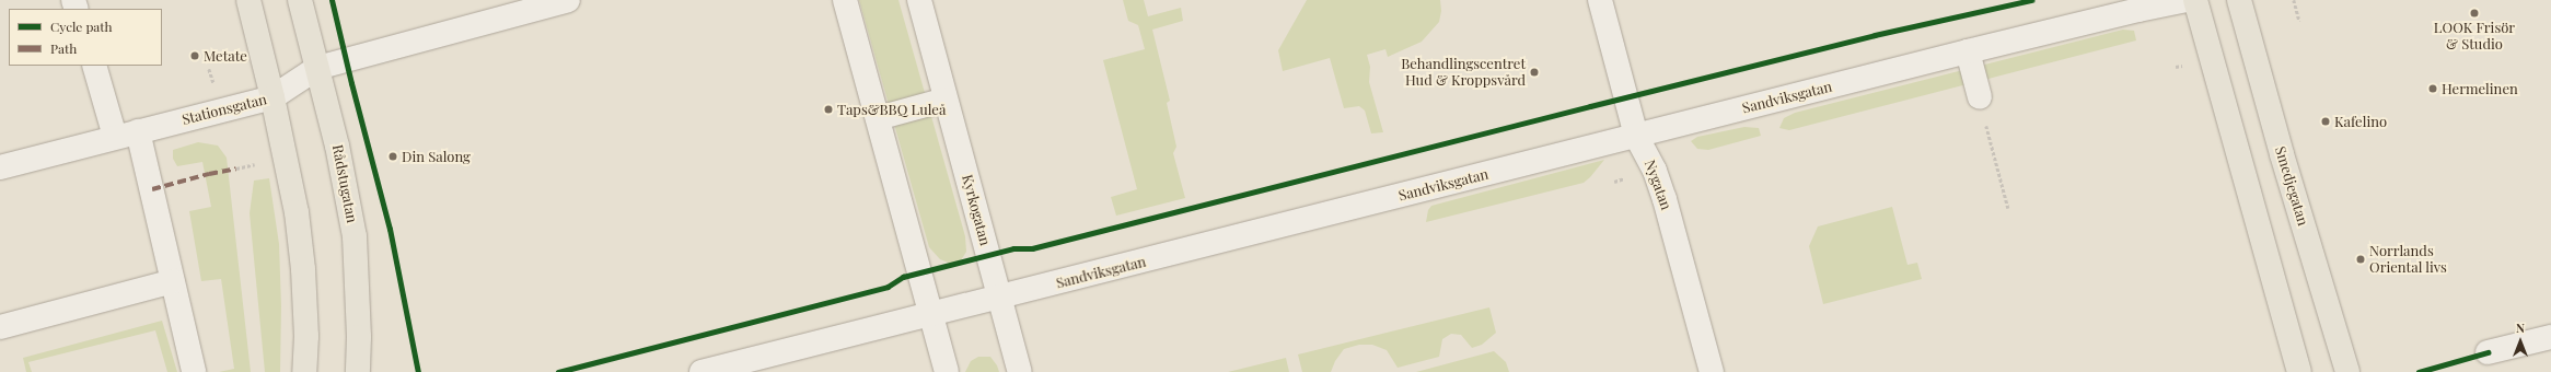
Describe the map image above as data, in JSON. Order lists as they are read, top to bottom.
{
  "streets": {
    "main road": ["Rådstugatan", "Smedjegatan"],
    "street": [
      "Sandviksgatan",
      "Stationsgatan",
      "Nygatan",
      "Kyrkogatan"
    ]
  },
  "crossings": [
    ["Sandviksgatan", "Nygatan"],
    ["Sandviksgatan", "Kyrkogatan"],
    ["Stationsgatan", "Rådstugatan"]
  ],
  "places": [
    "LOOK Frisör & Studio",
    "Metate",
    "Behandlingscentret Hud & Kroppsvård",
    "Hermelinen",
    "Taps&BBQ Luleå",
    "Kafelino",
    "Din Salong",
    "Norrlands Oriental livs"
  ],
  "legend": ["Cycle path", "Path"],
  "north": "top"
}
